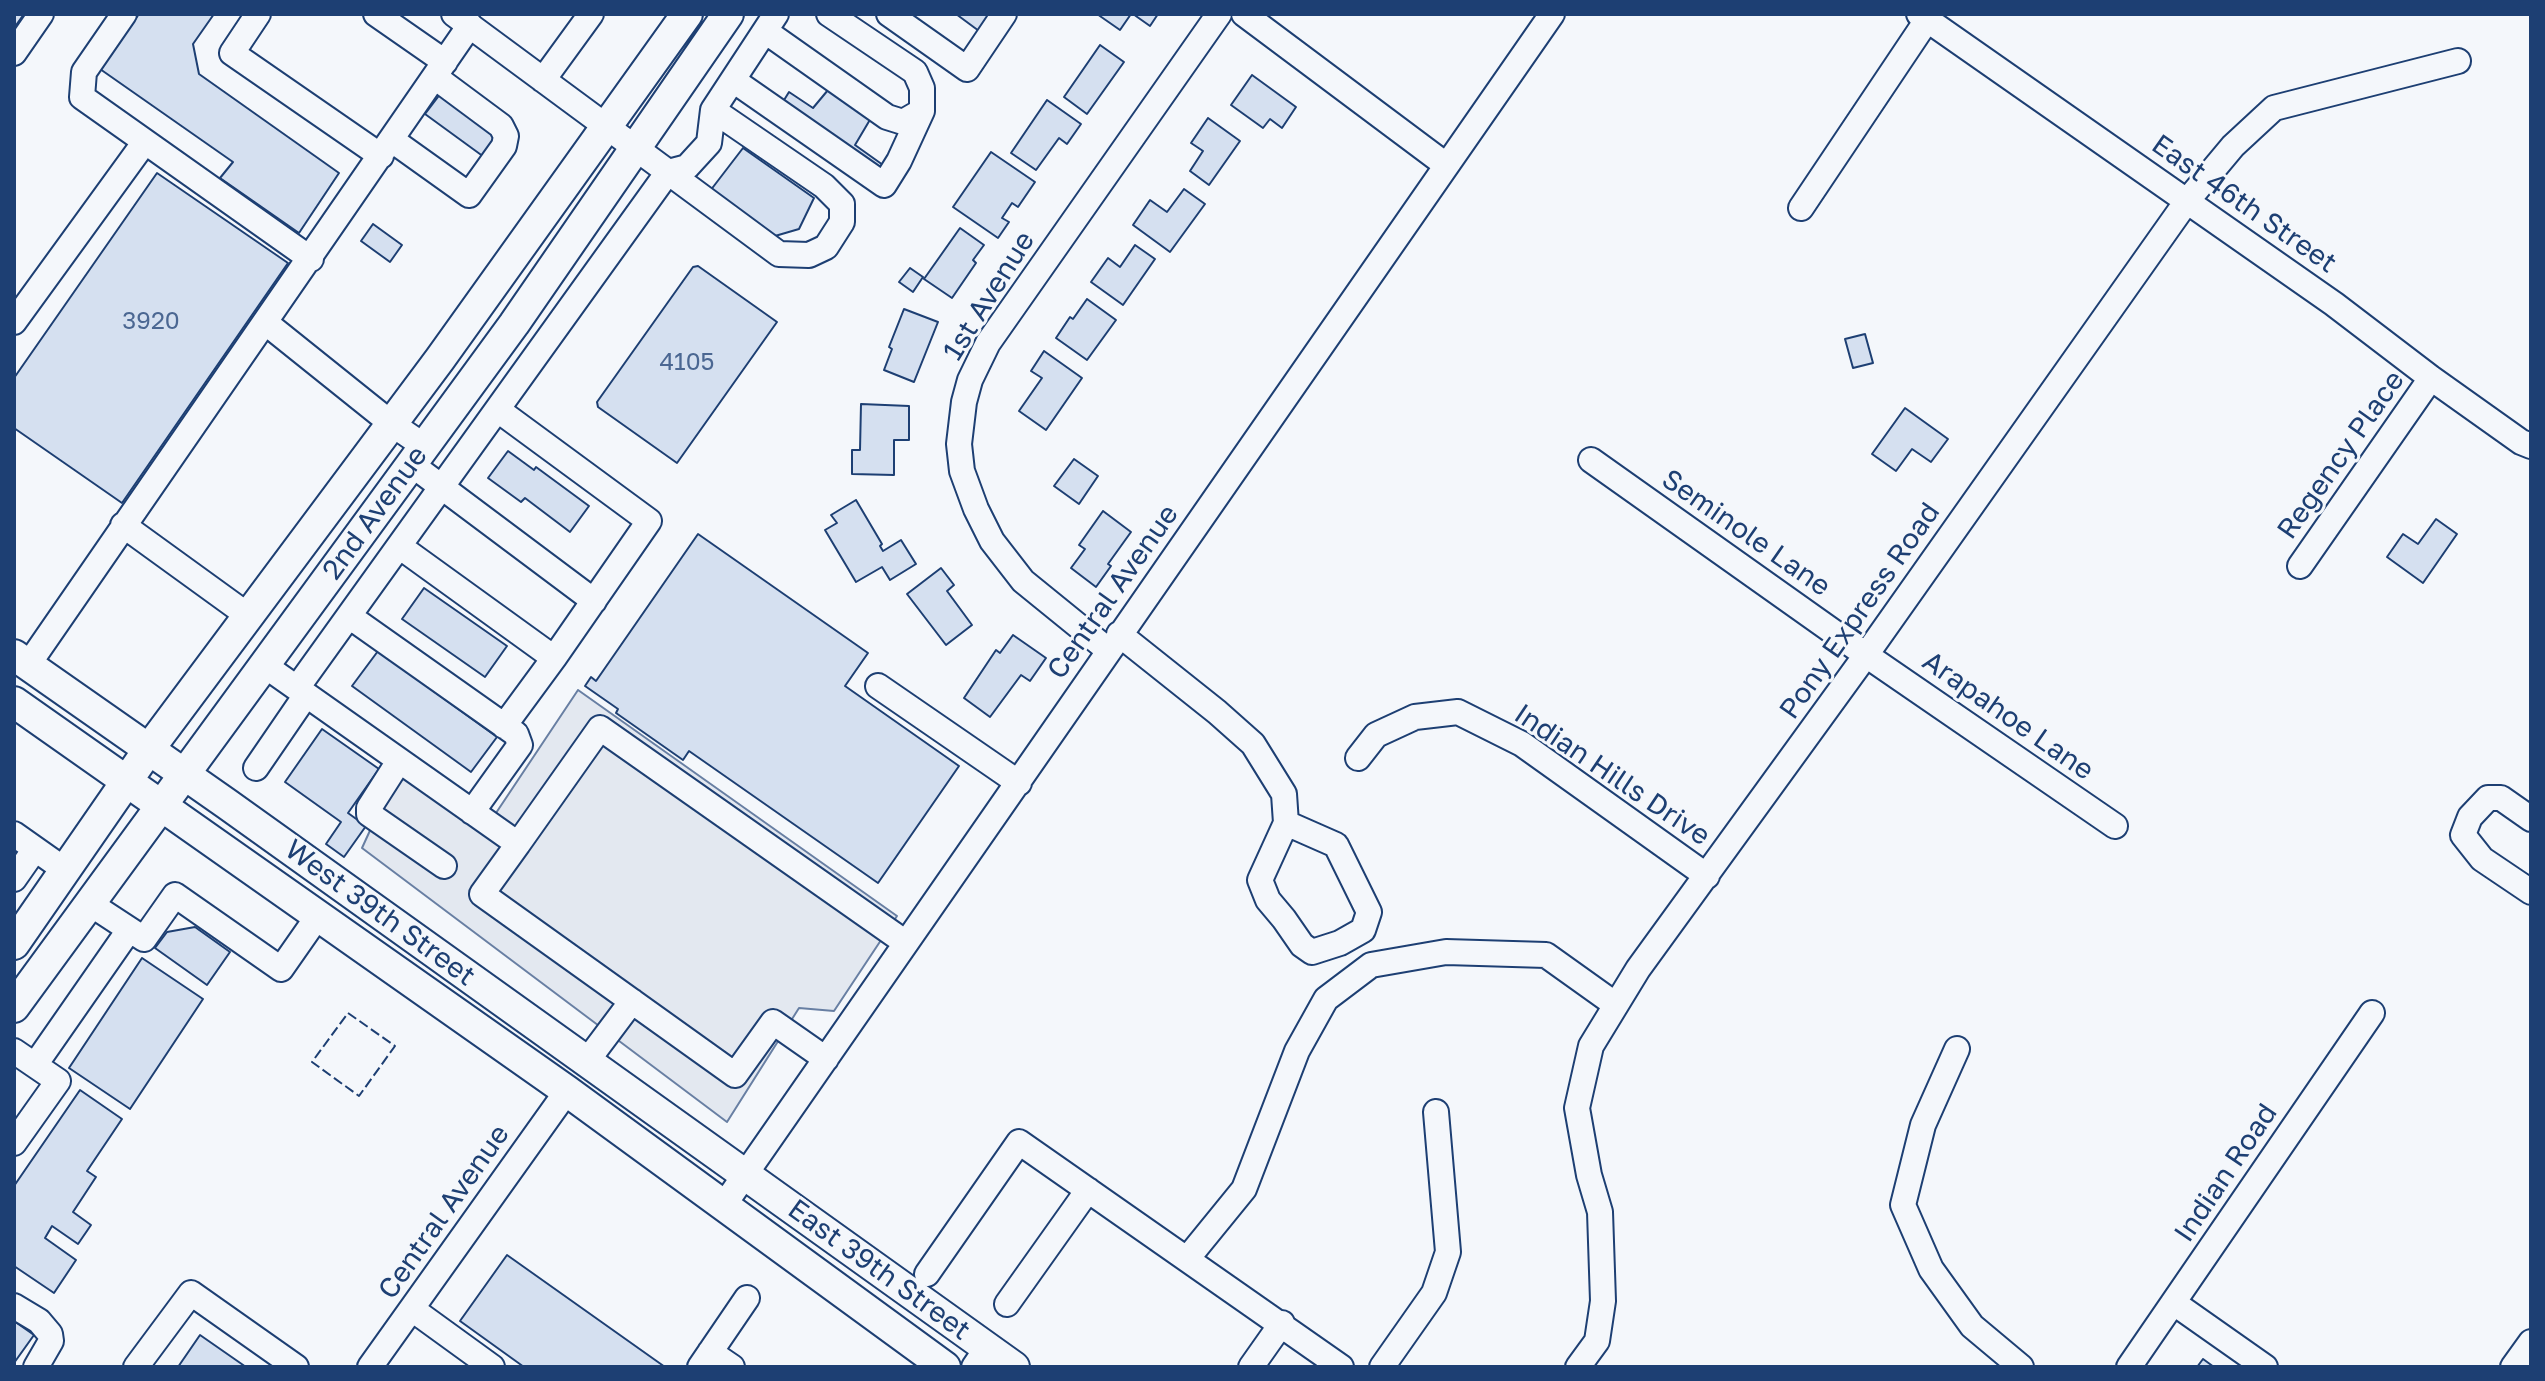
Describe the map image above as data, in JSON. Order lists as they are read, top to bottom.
{
  "streets": {
    "main road": ["2nd Avenue", "West 39th Street", "East 39th Street"],
    "street": [
      "East 46th Street",
      "1st Avenue",
      "Regency Place",
      "Seminole Lane",
      "Central Avenue",
      "Pony Express Road",
      "Arapahoe Lane",
      "Indian Hills Drive",
      "Indian Road"
    ]
  },
  "crossings": [
    ["East 46th Street", "Regency Place"],
    ["East 46th Street", "Pony Express Road"],
    ["1st Avenue", "Central Avenue"],
    ["2nd Avenue", "West 39th Street"],
    ["Seminole Lane", "Pony Express Road"],
    ["Seminole Lane", "Arapahoe Lane"],
    ["Central Avenue", "West 39th Street"],
    ["Central Avenue", "East 39th Street"],
    ["Pony Express Road", "Arapahoe Lane"],
    ["Pony Express Road", "Indian Hills Drive"],
    ["West 39th Street", "East 39th Street"]
  ],
  "house_numbers": ["3920", "4105"]
}
